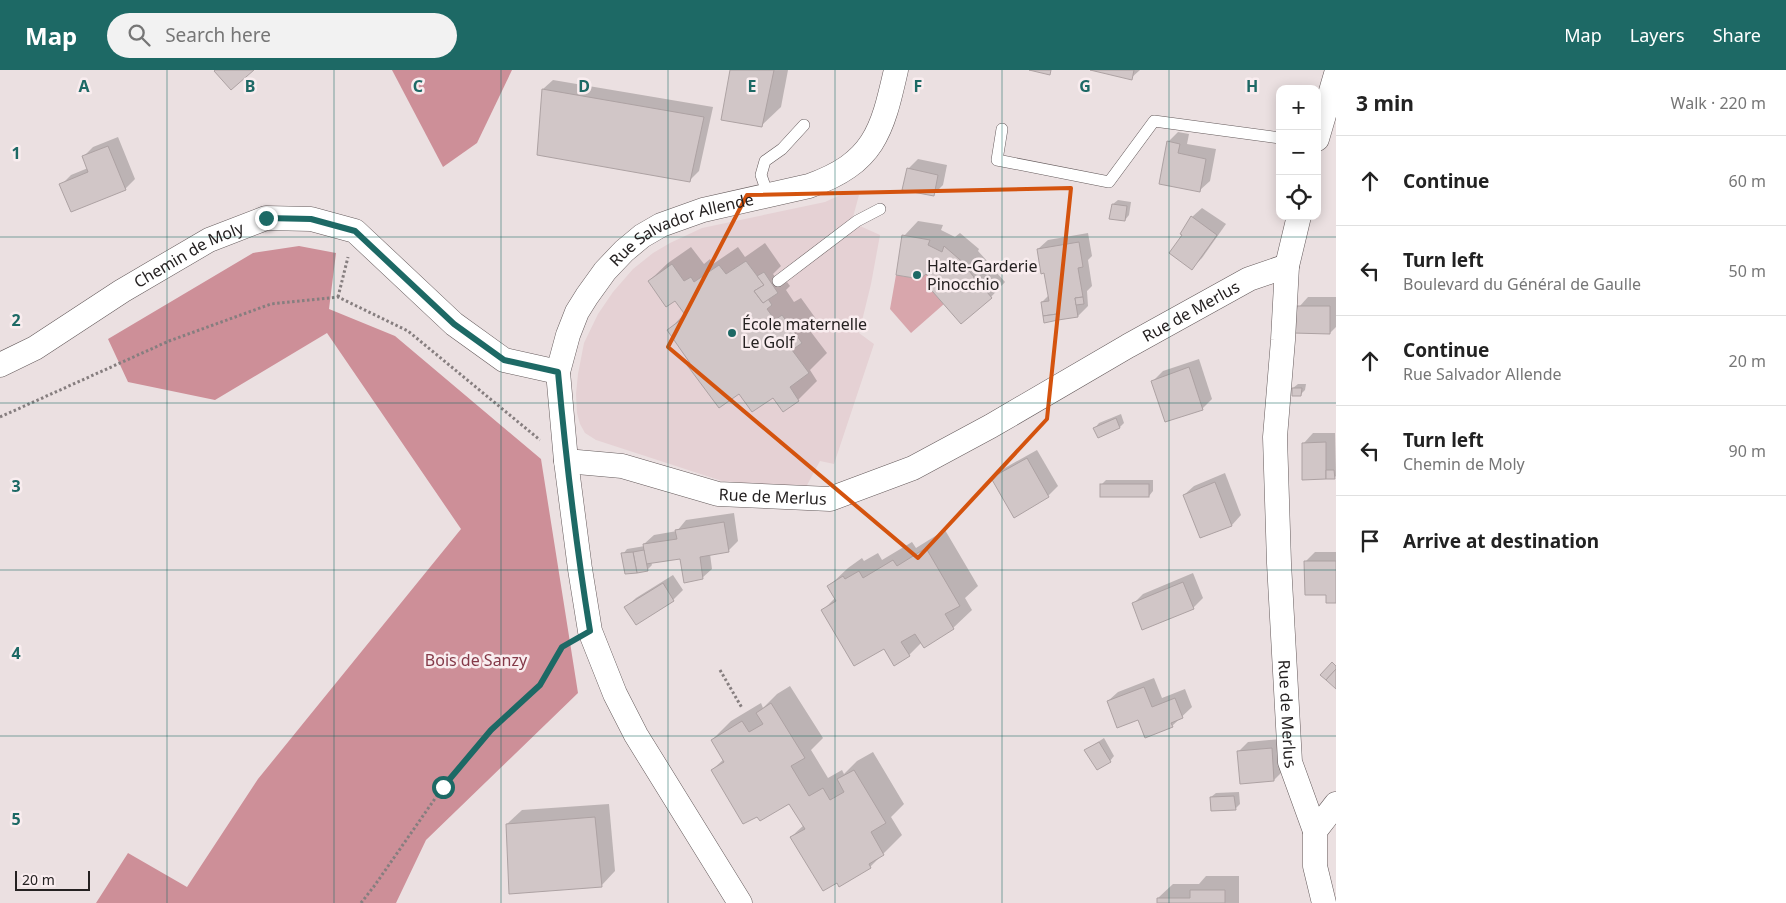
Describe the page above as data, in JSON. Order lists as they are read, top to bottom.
{
  "streets": {
    "street": ["Rue Salvador Allende", "Chemin de Moly", "Rue de Merlus"]
  },
  "crossings": [
    ["Rue Salvador Allende", "Chemin de Moly"],
    ["Rue Salvador Allende", "Rue de Merlus"]
  ],
  "parks": ["Bois de Sanzy"],
  "places": ["Halte-Garderie Pinocchio", "École maternelle Le Golf"],
  "scale_bar": "20 m",
  "page": {
    "header": "Map",
    "search": "Search here",
    "nav": ["Map", "Layers", "Share"],
    "heading": ["3 min", "Walk · 220 m"],
    "map_buttons": ["+", "−"],
    "list": [
      ["Continue", "60 m"],
      ["Turn left", "Boulevard du Général de Gaulle", "50 m"],
      ["Continue", "Rue Salvador Allende", "20 m"],
      ["Turn left", "Chemin de Moly", "90 m"],
      "Arrive at destination"
    ],
    "scale": "20 m"
  },
  "grid": {
    "columns": [
      "A",
      "B",
      "C",
      "D",
      "E",
      "F",
      "G",
      "H"
    ],
    "rows": [
      "1",
      "2",
      "3",
      "4",
      "5"
    ]
  }
}
